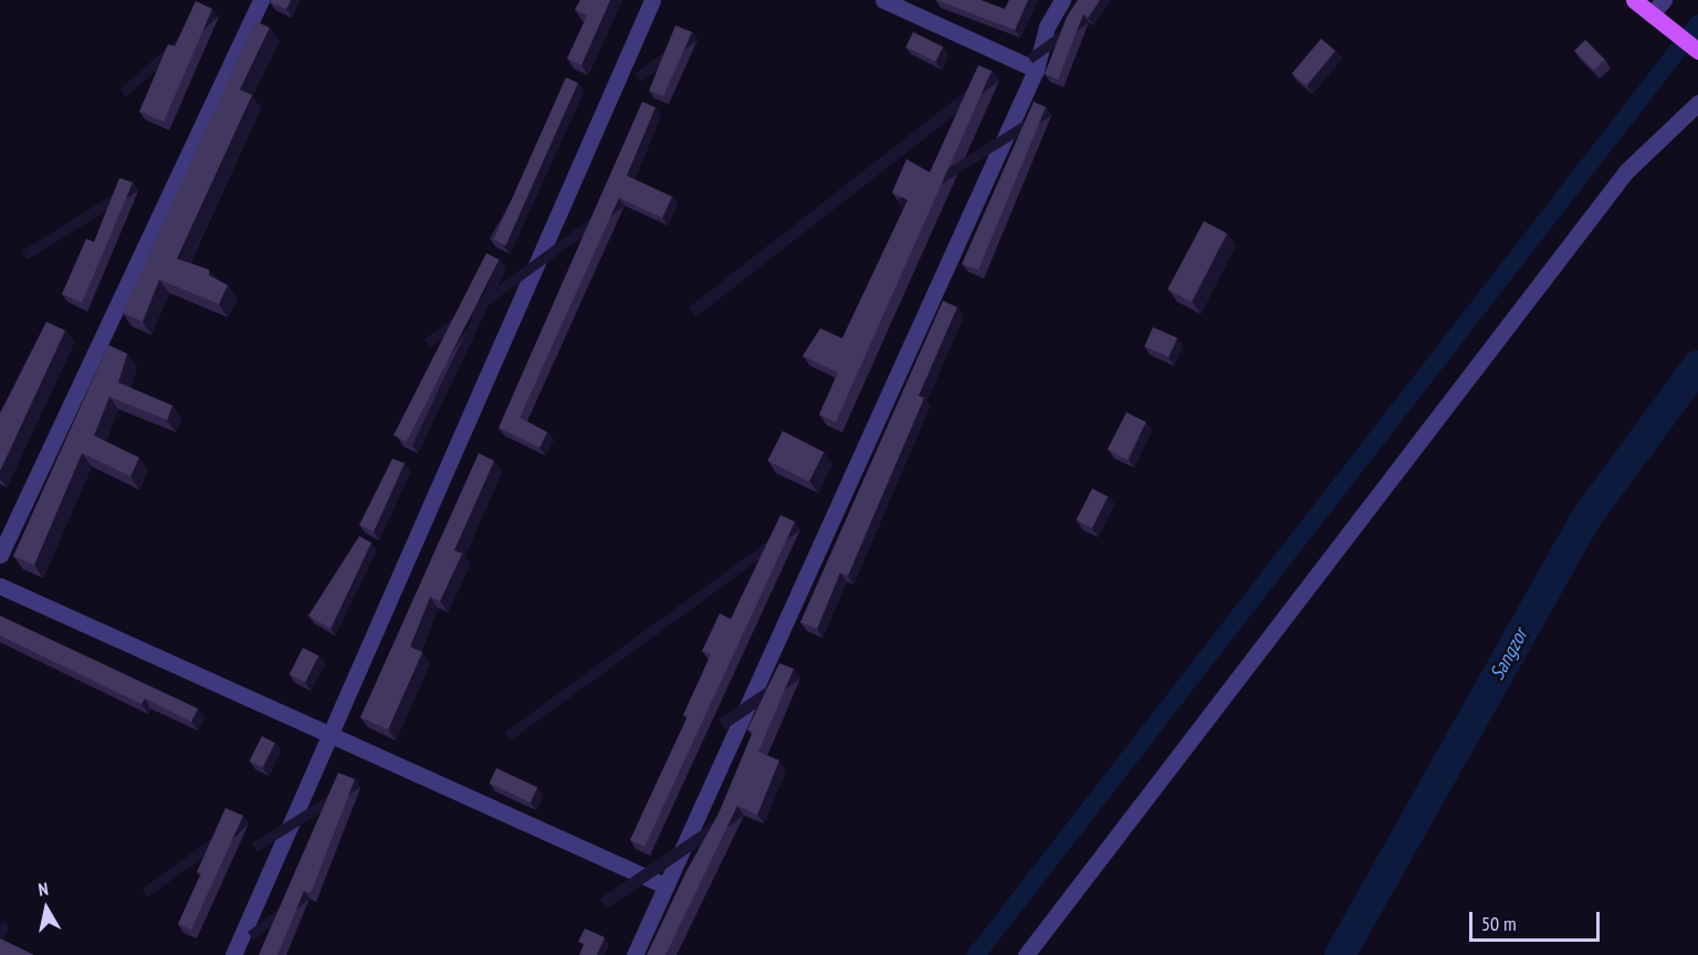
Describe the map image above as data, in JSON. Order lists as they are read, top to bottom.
{
  "water": ["Sangzor"],
  "scale_bar": "50 m",
  "north": "top"
}
